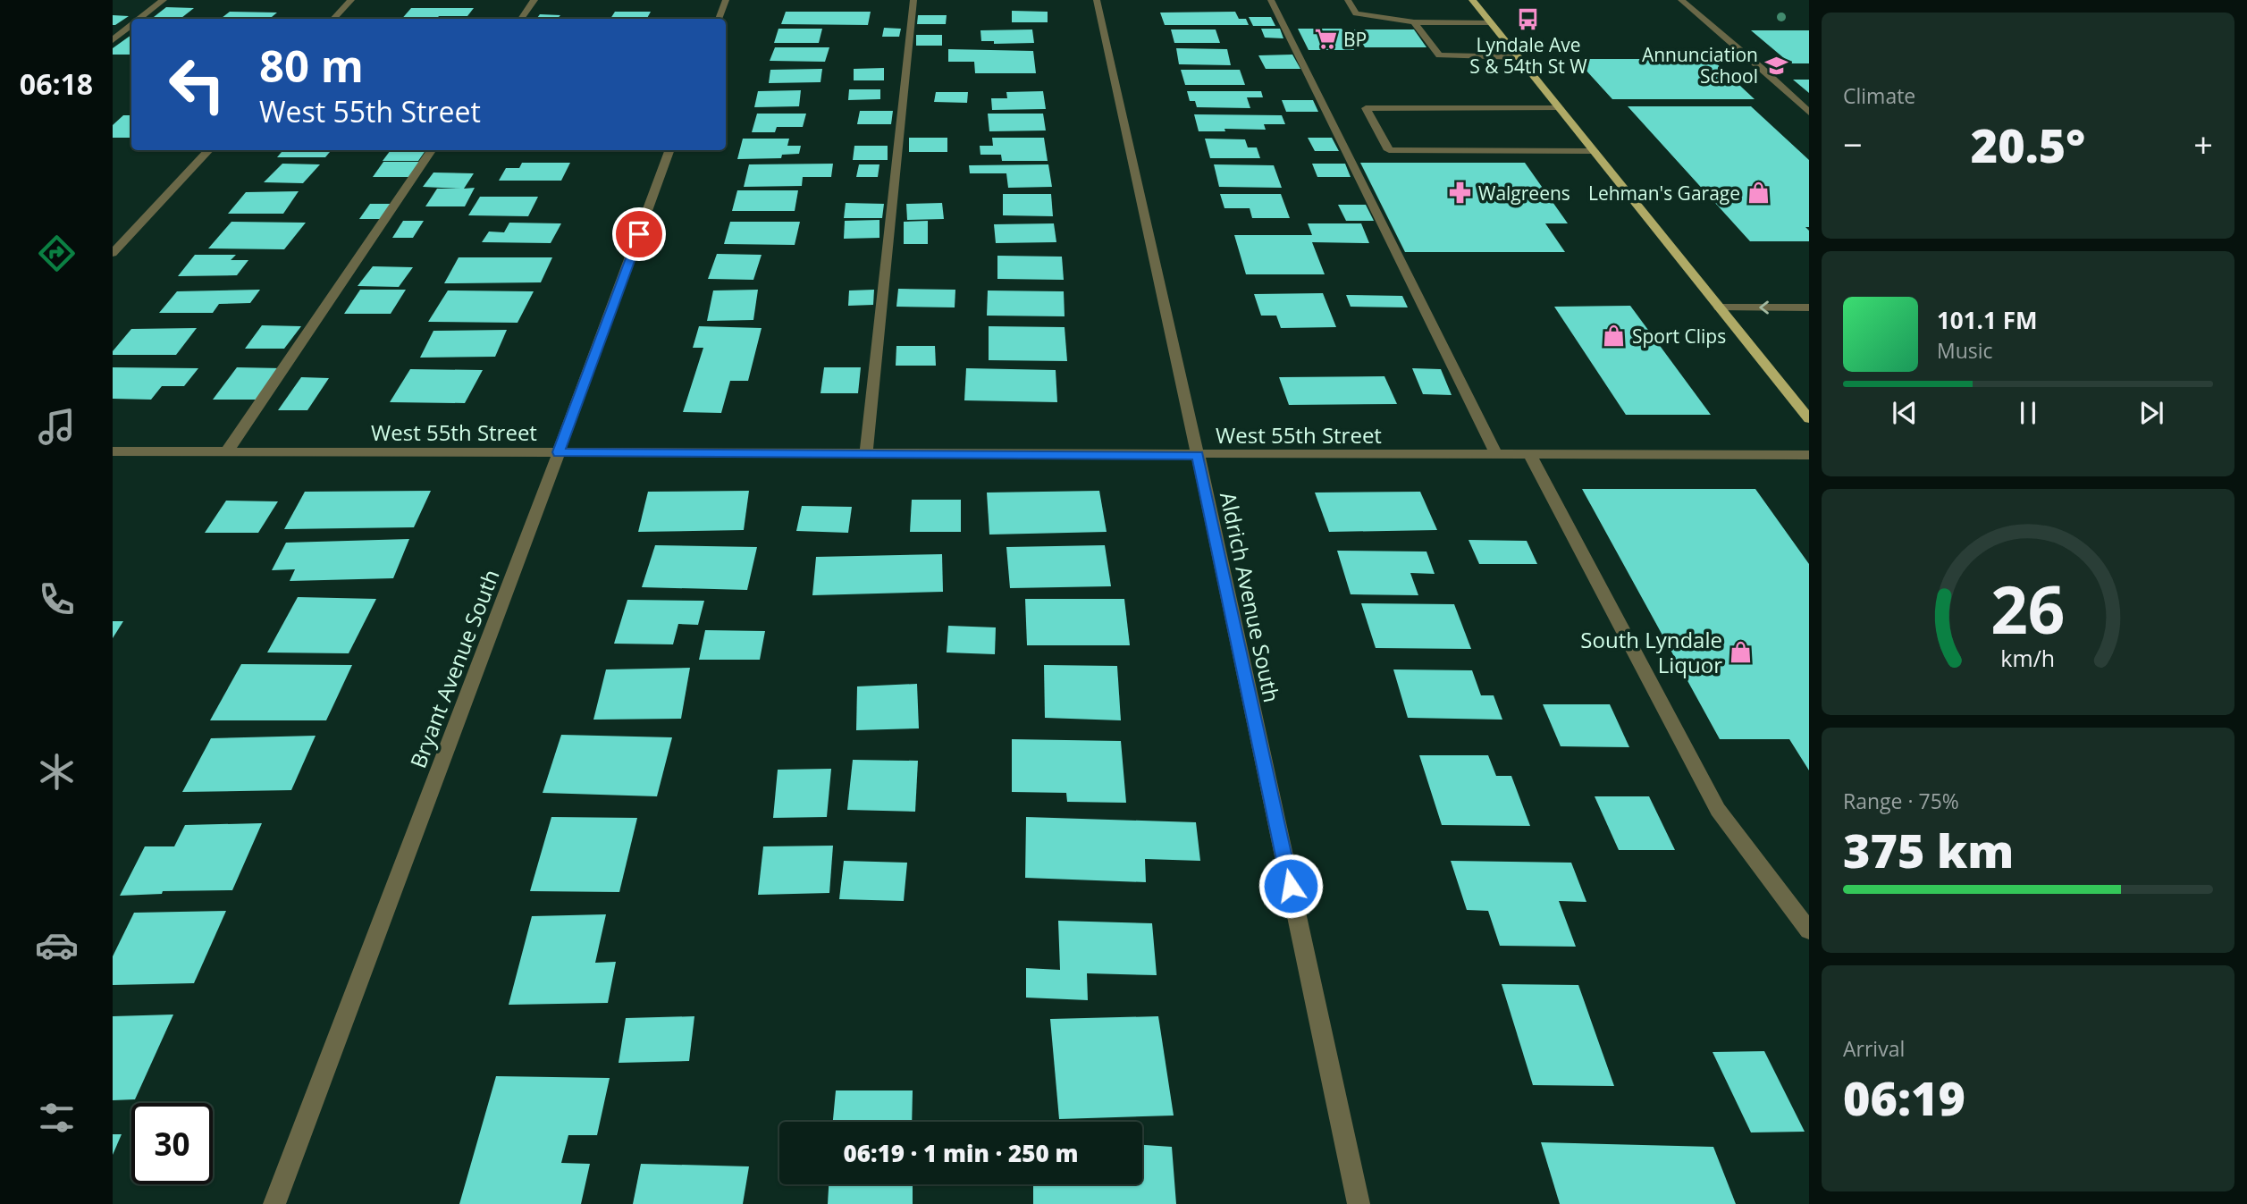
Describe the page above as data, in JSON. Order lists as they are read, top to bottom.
{
  "streets": {
    "street": ["West 55th Street", "Aldrich Avenue South", "Bryant Avenue South"]
  },
  "crossings": [
    ["West 55th Street", "Aldrich Avenue South"],
    ["West 55th Street", "Bryant Avenue South"]
  ],
  "places": {
    "bus stop": ["Lyndale Ave S & 54th St W"],
    "supermarket": ["BP"],
    "school or university": ["Annunciation School"],
    "pharmacy": ["Walgreens"],
    "shop": ["Lehman's Garage", "Sport Clips", "South Lyndale Liquor"]
  },
  "page": {
    "tabs": "06:18",
    "tile": [
      "Climate",
      ["Range · 75%", "375 km"],
      ["Arrival", "06:19"]
    ],
    "turn": ["80 m", "West 55th Street"],
    "heat": ["−", "20.5°", "+"],
    "song": ["101.1 FM", "Music"],
    "limit": "30",
    "trip": "06:19 · 1 min · 250 m",
    "gauge": ["26", "km/h"]
  }
}
